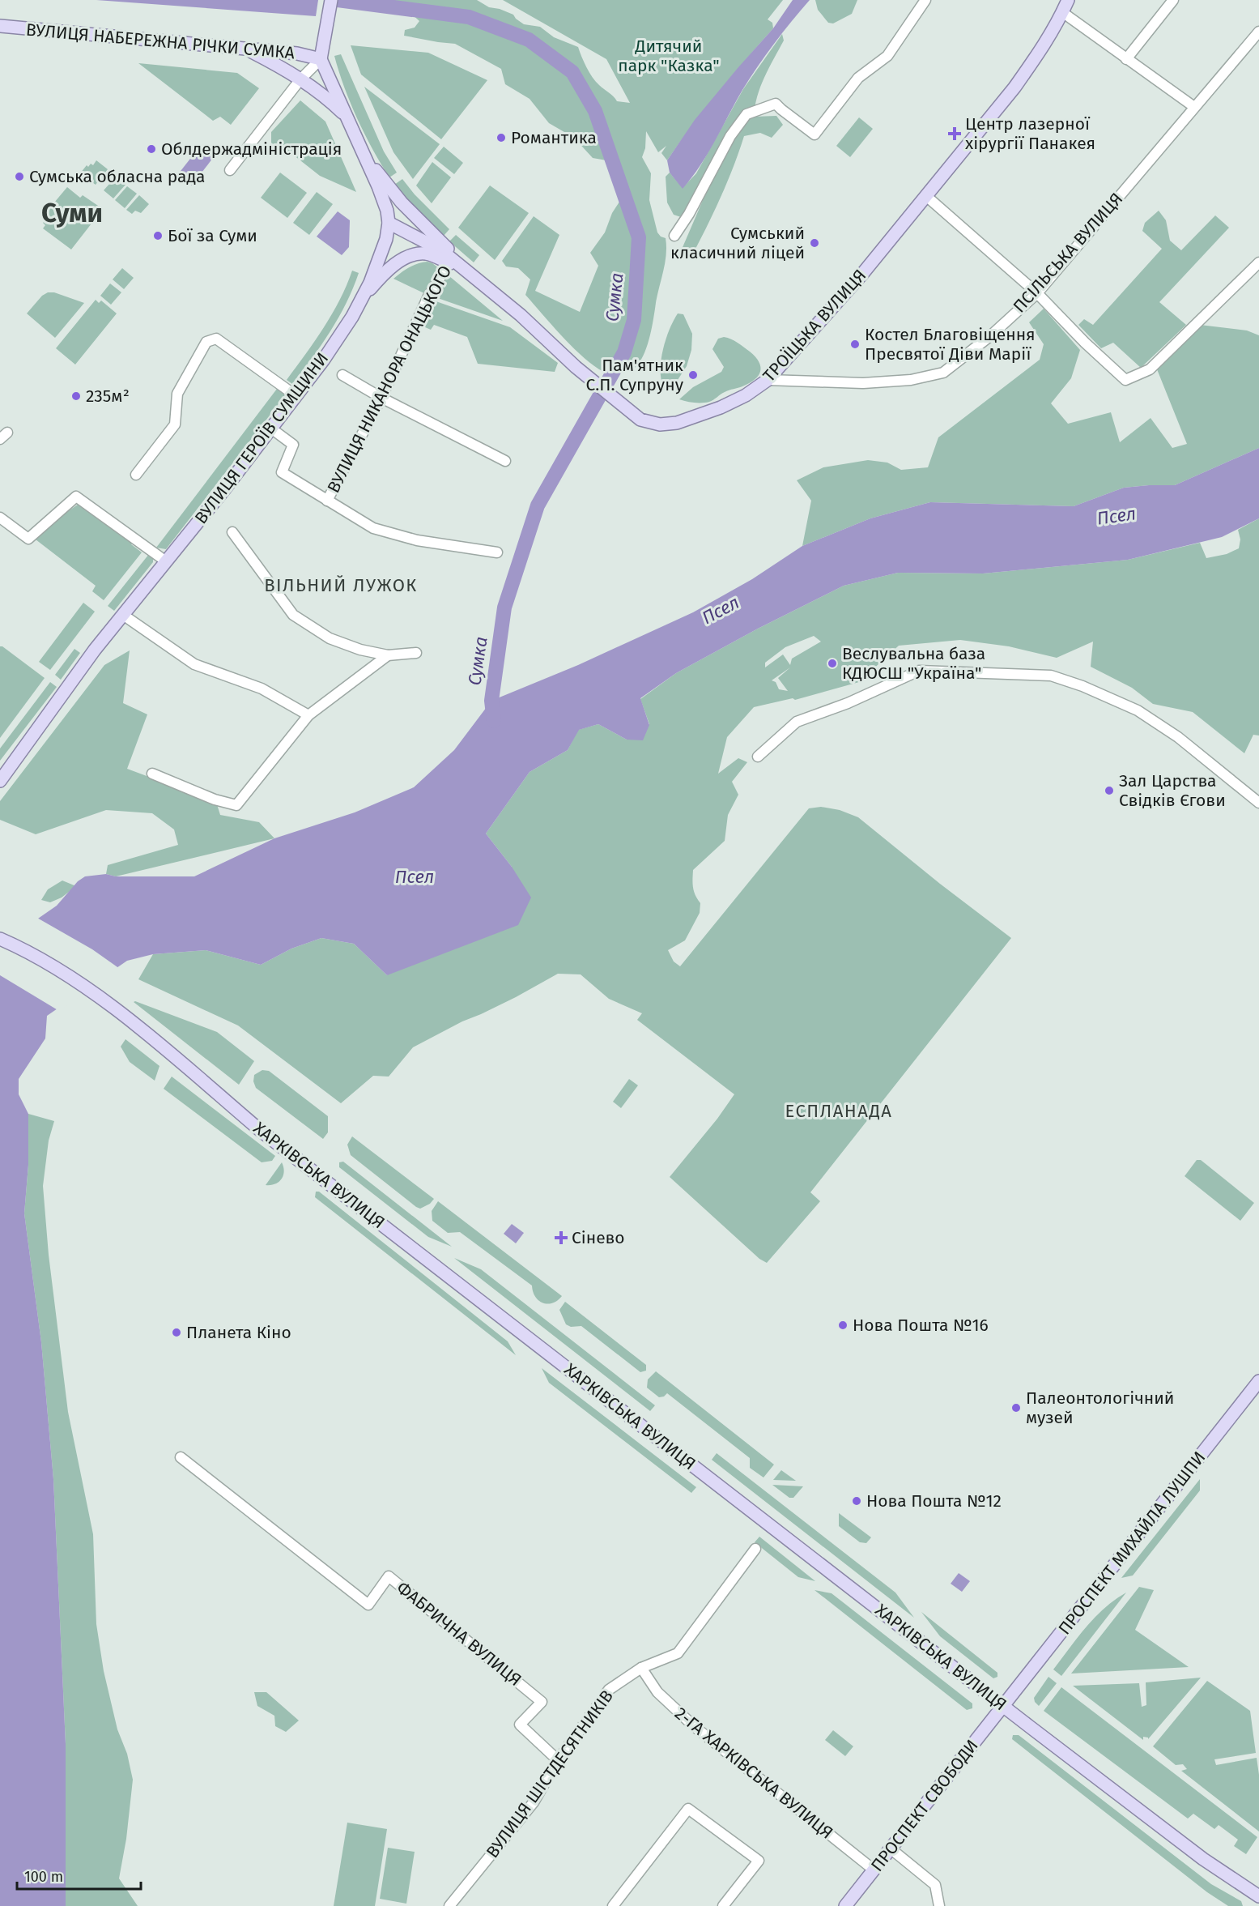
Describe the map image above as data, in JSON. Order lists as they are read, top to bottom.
{
  "streets": {
    "main road": [
      "ВУЛИЦЯ НАБЕРЕЖНА РІЧКИ СУМКА",
      "ТРОЇЦЬКА ВУЛИЦЯ",
      "ВУЛИЦЯ ГЕРОЇВ СУМЩИНИ",
      "ХАРКІВСЬКА ВУЛИЦЯ",
      "ПРОСПЕКТ МИХАЙЛА ЛУШПИ",
      "ПРОСПЕКТ СВОБОДИ"
    ],
    "street": [
      "ПСІЛЬСЬКА ВУЛИЦЯ",
      "ВУЛИЦЯ НИКАНОРА ОНАЦЬКОГО",
      "ФАБРИЧНА ВУЛИЦЯ",
      "2-ГА ХАРКІВСЬКА ВУЛИЦЯ",
      "ВУЛИЦЯ ШІСТДЕСЯТНИКІВ"
    ]
  },
  "crossings": [
    ["ВУЛИЦЯ НАБЕРЕЖНА РІЧКИ СУМКА", "ВУЛИЦЯ ГЕРОЇВ СУМЩИНИ"],
    ["ПСІЛЬСЬКА ВУЛИЦЯ", "ТРОЇЦЬКА ВУЛИЦЯ"],
    ["ТРОЇЦЬКА ВУЛИЦЯ", "ВУЛИЦЯ НИКАНОРА ОНАЦЬКОГО"],
    ["ТРОЇЦЬКА ВУЛИЦЯ", "ВУЛИЦЯ ГЕРОЇВ СУМЩИНИ"],
    ["ХАРКІВСЬКА ВУЛИЦЯ", "ПРОСПЕКТ МИХАЙЛА ЛУШПИ"],
    ["ХАРКІВСЬКА ВУЛИЦЯ", "ПРОСПЕКТ СВОБОДИ"],
    ["ПРОСПЕКТ МИХАЙЛА ЛУШПИ", "ПРОСПЕКТ СВОБОДИ"],
    ["ФАБРИЧНА ВУЛИЦЯ", "ВУЛИЦЯ ШІСТДЕСЯТНИКІВ"],
    ["2-ГА ХАРКІВСЬКА ВУЛИЦЯ", "ВУЛИЦЯ ШІСТДЕСЯТНИКІВ"],
    ["2-ГА ХАРКІВСЬКА ВУЛИЦЯ", "ПРОСПЕКТ СВОБОДИ"]
  ],
  "districts": ["Суми", "ВІЛЬНИЙ ЛУЖОК", "ЕСПЛАНАДА"],
  "water": ["Сумка", "Псел"],
  "parks": ["Дитячий парк \"Казка\""],
  "places": {
    "health": ["Центр лазерної хірургії Панакея", "Сінево"],
    "other": [
      "Романтика",
      "Облдержадміністрація",
      "Сумська обласна рада",
      "Бої за Суми",
      "Сумський класичний ліцей",
      "Костел Благовіщення Пресвятої Діви Марії",
      "Пам'ятник С.П. Супруну",
      "235м²",
      "Веслувальна база КДЮСШ \"Україна\"",
      "Зал Царства Свідків Єгови",
      "Нова Пошта №16",
      "Планета Кіно",
      "Палеонтологічний музей",
      "Нова Пошта №12"
    ]
  },
  "scale_bar": "100 m"
}
